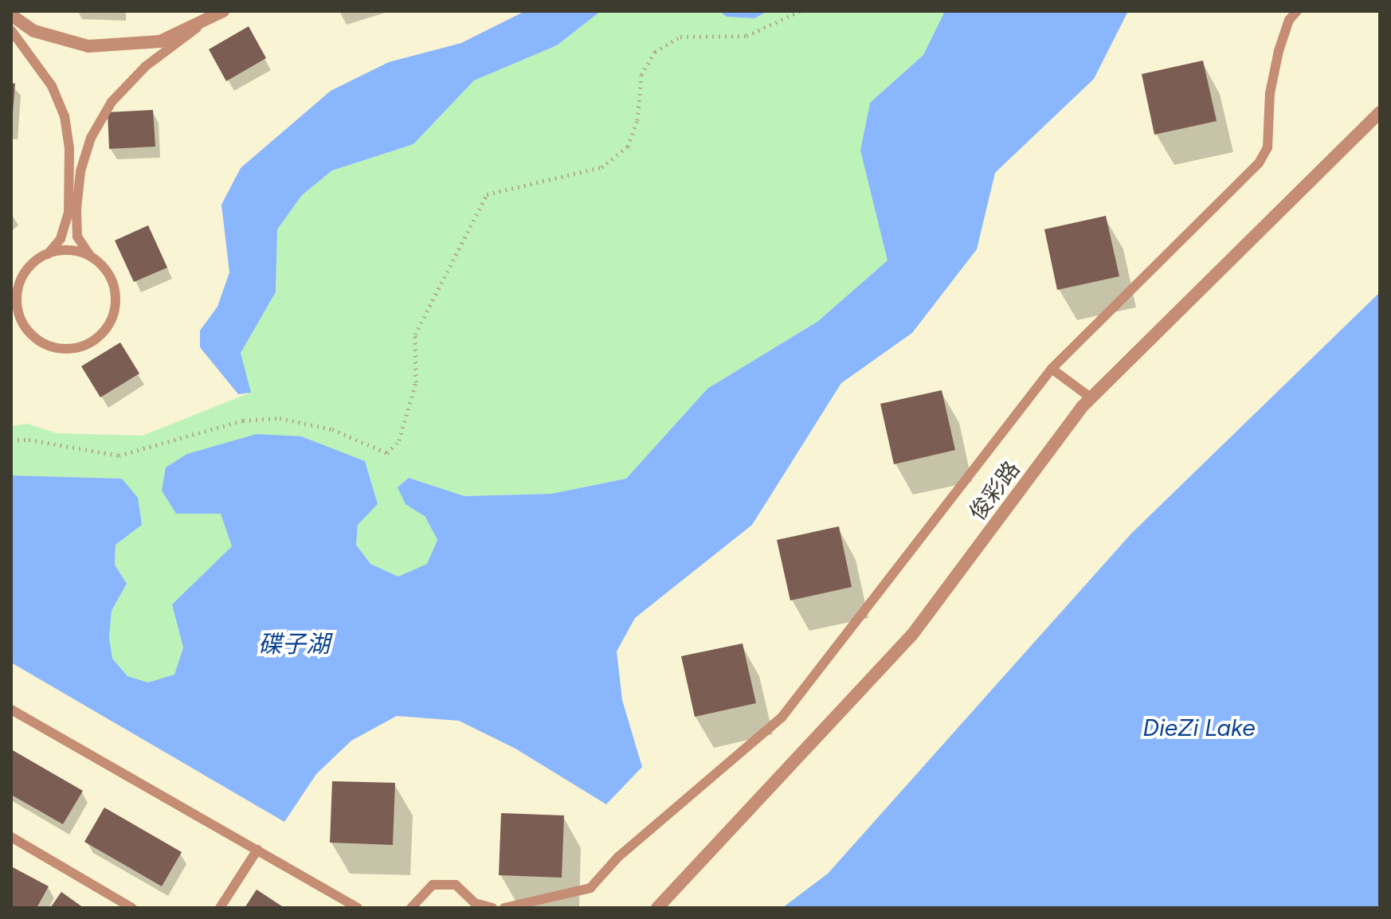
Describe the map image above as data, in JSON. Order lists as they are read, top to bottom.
{
  "streets": {
    "street": ["俊彩路"]
  },
  "water": ["碟子湖", "DieZi Lake"]
}
